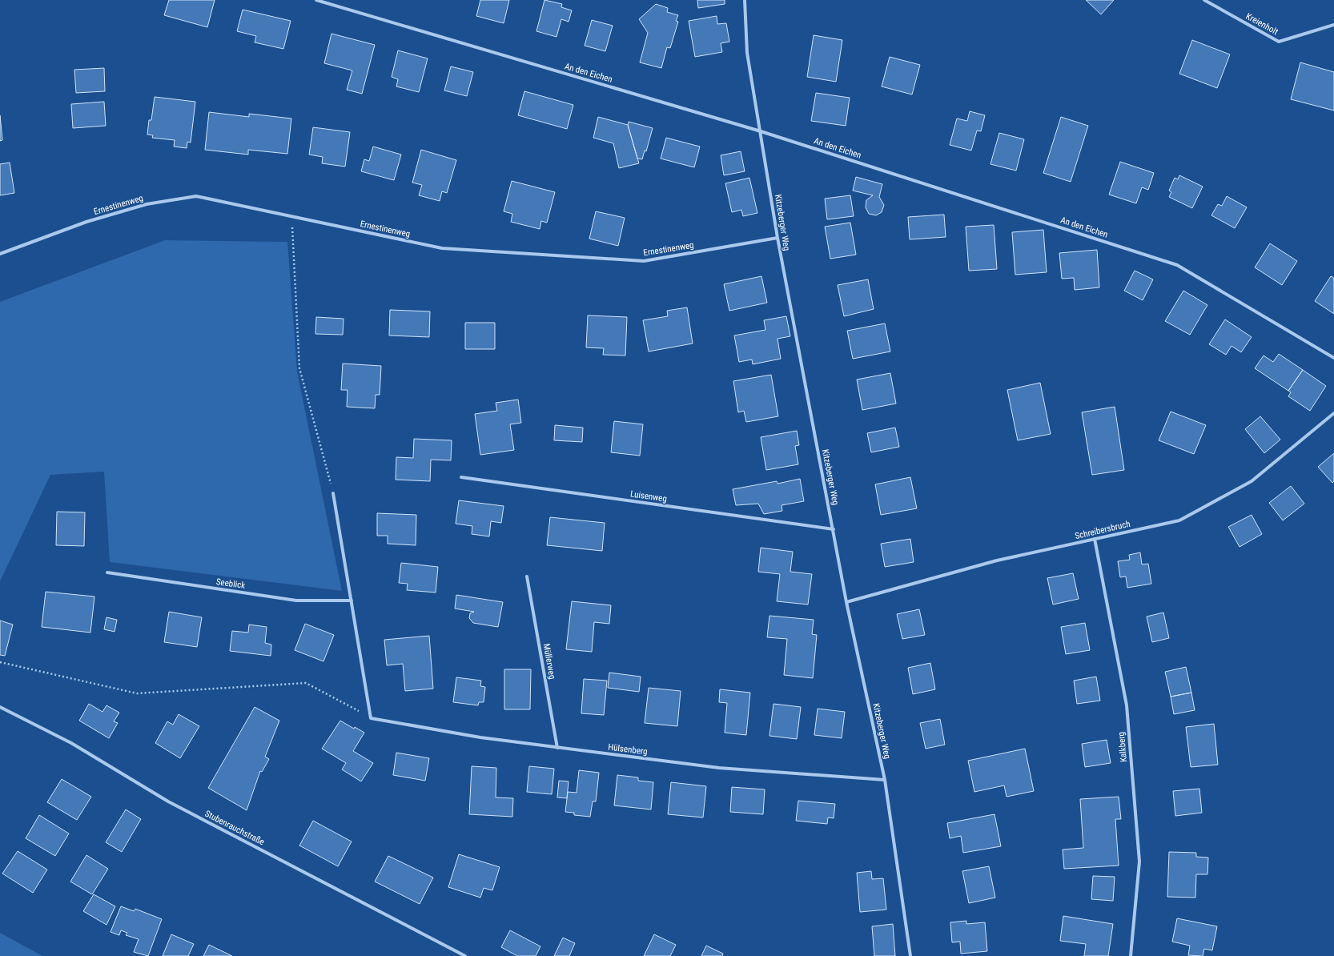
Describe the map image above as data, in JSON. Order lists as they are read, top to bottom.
{
  "streets": {
    "street": [
      "Kreienholt",
      "An den Eichen",
      "Ernestinenweg",
      "Kitzeberger Weg",
      "Luisenweg",
      "Schreibersbruch",
      "Seeblick",
      "Müllerweg",
      "Kalkberg",
      "Hülsenberg",
      "Stubenrauchstraße"
    ]
  },
  "crossings": [
    ["An den Eichen", "Kitzeberger Weg"],
    ["Ernestinenweg", "Kitzeberger Weg"],
    ["Kitzeberger Weg", "Luisenweg"],
    ["Kitzeberger Weg", "Schreibersbruch"],
    ["Kitzeberger Weg", "Hülsenberg"],
    ["Schreibersbruch", "Kalkberg"],
    ["Müllerweg", "Hülsenberg"]
  ]
}
